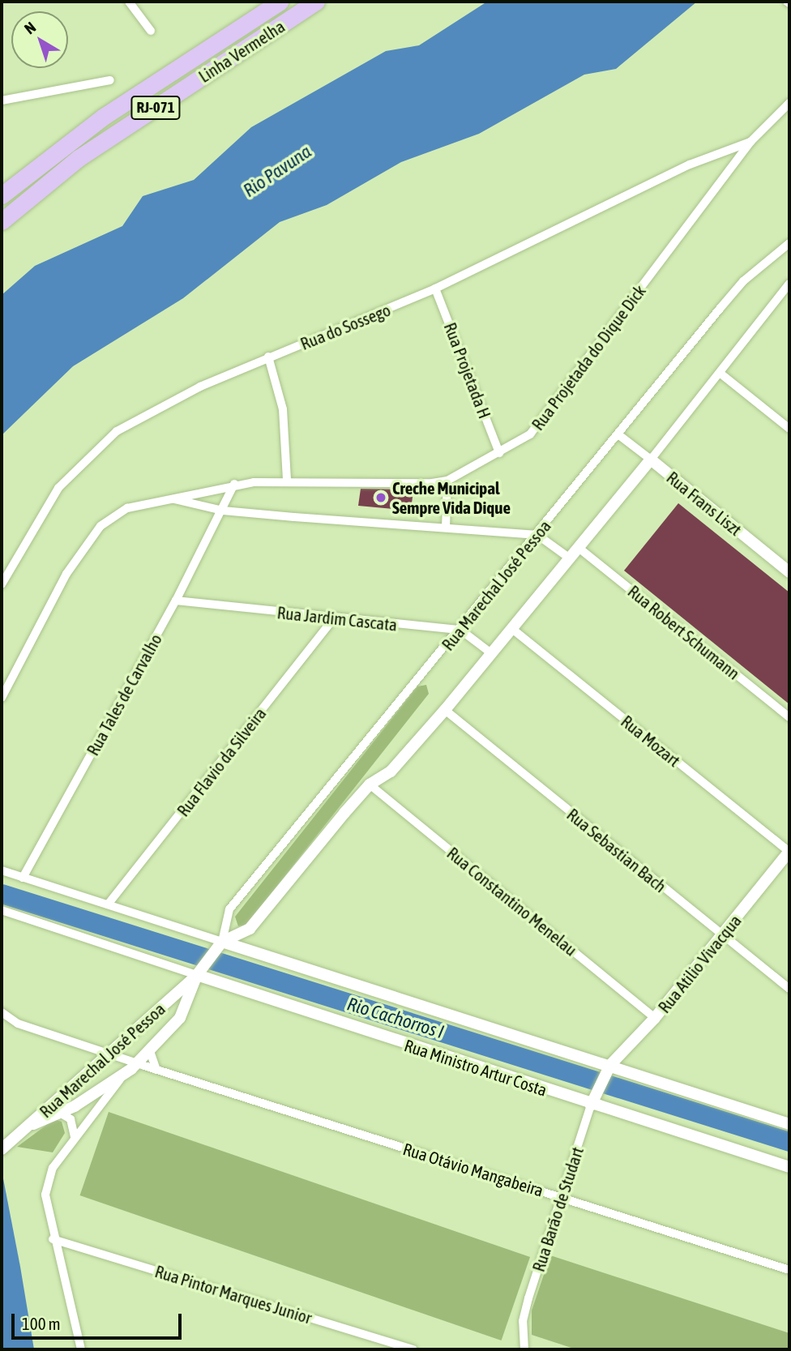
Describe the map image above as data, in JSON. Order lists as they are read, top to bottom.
{
  "streets": {
    "highway": ["Linha Vermelha", "RJ-071"],
    "street": [
      "Rua do Sossego",
      "Rua Projetada do Dique Dick",
      "Rua Projetada H",
      "Rua Frans Liszt",
      "Rua Marechal José Pessoa",
      "Rua Jardim Cascata",
      "Rua Robert Schumann",
      "Rua Tales de Carvalho",
      "Rua Mozart",
      "Rua Flavio da Silveira",
      "Rua Sebastian Bach",
      "Rua Constantino Menelau",
      "Rua Atilio Vivacqua",
      "Rua Ministro Artur Costa",
      "Rua Otávio Mangabeira",
      "Rua Barão de Studart",
      "Rua Pintor Marques Junior"
    ]
  },
  "crossings": [
    ["Rua do Sossego", "Rua Projetada do Dique Dick"],
    ["Rua do Sossego", "Rua Projetada H"],
    ["Rua Projetada do Dique Dick", "Rua Projetada H"],
    ["Rua Projetada do Dique Dick", "Rua Tales de Carvalho"],
    ["Rua Frans Liszt", "Rua Marechal José Pessoa"],
    ["Rua Marechal José Pessoa", "Rua Jardim Cascata"],
    ["Rua Marechal José Pessoa", "Rua Robert Schumann"],
    ["Rua Marechal José Pessoa", "Rua Mozart"],
    ["Rua Marechal José Pessoa", "Rua Sebastian Bach"],
    ["Rua Marechal José Pessoa", "Rua Constantino Menelau"],
    ["Rua Marechal José Pessoa", "Rua Ministro Artur Costa"],
    ["Rua Marechal José Pessoa", "Rua Otávio Mangabeira"],
    ["Rua Jardim Cascata", "Rua Tales de Carvalho"],
    ["Rua Jardim Cascata", "Rua Flavio da Silveira"],
    ["Rua Mozart", "Rua Atilio Vivacqua"],
    ["Rua Sebastian Bach", "Rua Atilio Vivacqua"],
    ["Rua Constantino Menelau", "Rua Atilio Vivacqua"],
    ["Rua Atilio Vivacqua", "Rua Barão de Studart"],
    ["Rua Ministro Artur Costa", "Rua Barão de Studart"],
    ["Rua Otávio Mangabeira", "Rua Barão de Studart"]
  ],
  "water": ["Rio Pavuna", "Rio Cachorros I"],
  "places": ["Creche Municipal Sempre Vida Dique"],
  "scale_bar": "100 m",
  "north": "top left"
}
